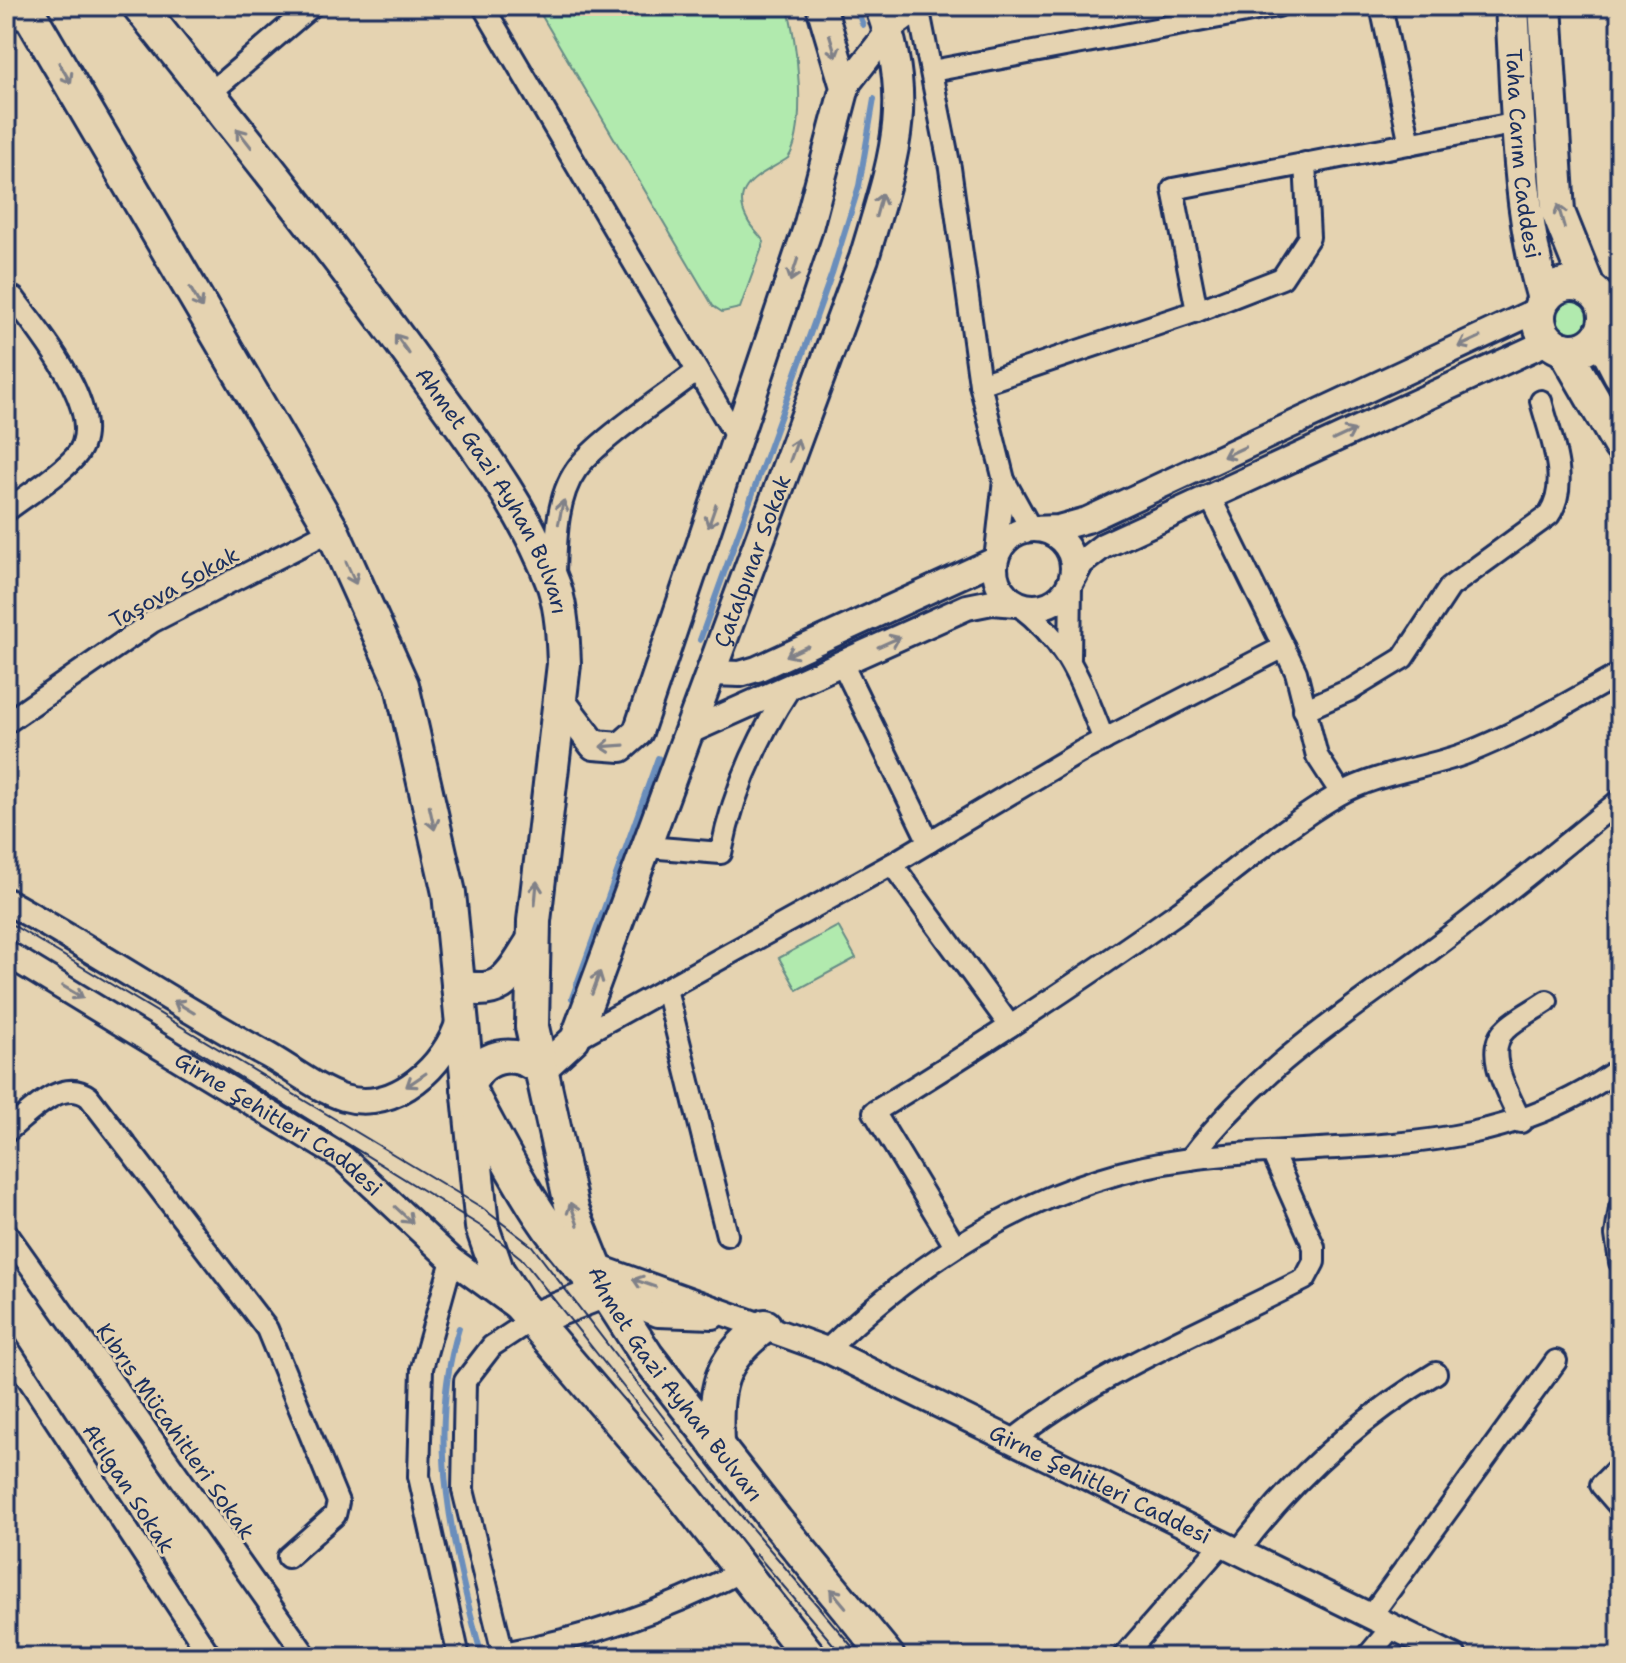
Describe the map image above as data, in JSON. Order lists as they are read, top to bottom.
{
  "streets": {
    "main road": ["Taha Carım Caddesi", "Ahmet Gazi Ayhan Bulvarı", "Çatalpınar Sokak"],
    "street": [
      "Taşova Sokak",
      "Girne Şehitleri Caddesi",
      "Kıbrıs Mücahitleri Sokak",
      "Atılgan Sokak"
    ]
  },
  "crossings": [
    ["Ahmet Gazi Ayhan Bulvarı", "Çatalpınar Sokak"],
    ["Ahmet Gazi Ayhan Bulvarı", "Girne Şehitleri Caddesi"]
  ]
}
